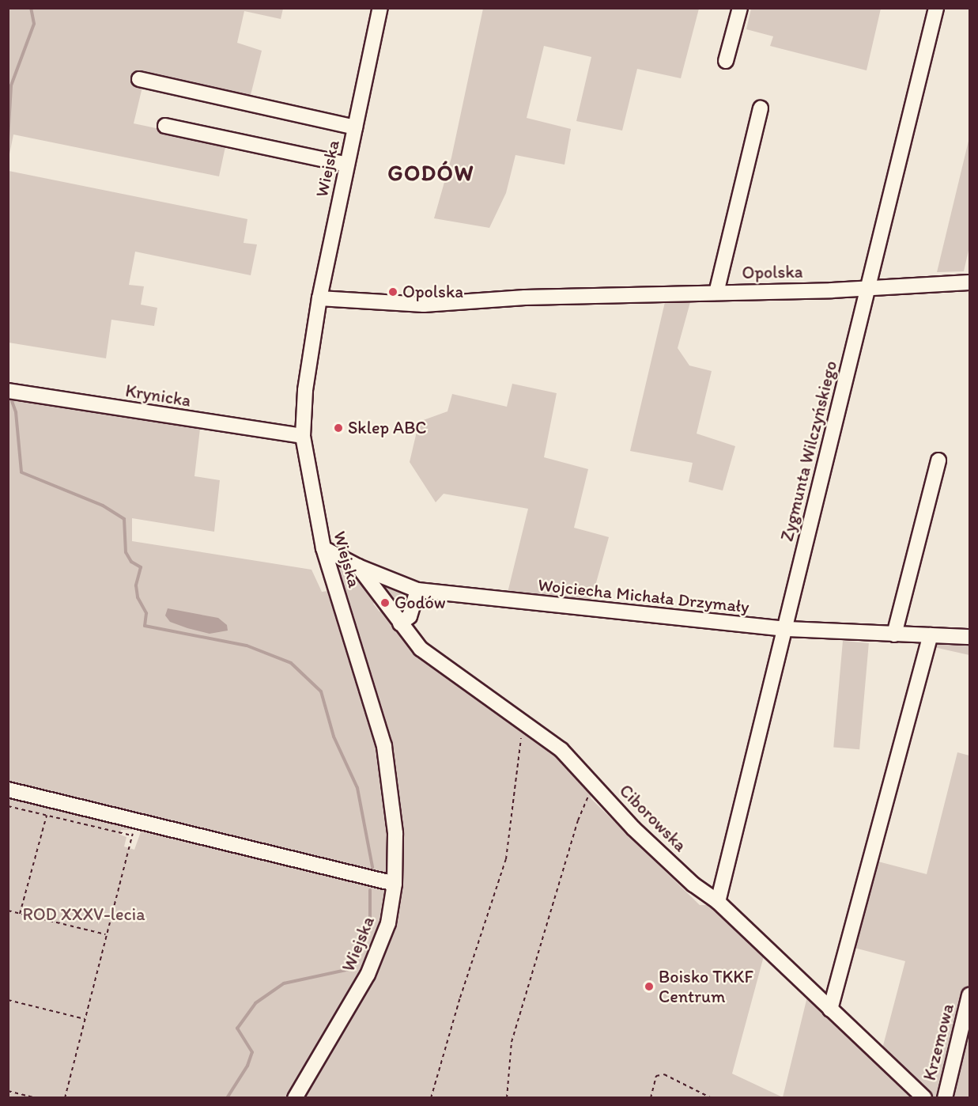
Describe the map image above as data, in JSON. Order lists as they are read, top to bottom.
{
  "streets": {
    "street": [
      "Wiejska",
      "Opolska",
      "Krynicka",
      "Zygmunta Wilczyńskiego",
      "Wojciecha Michała Drzymały",
      "Ciborowska",
      "Krzemowa"
    ]
  },
  "crossings": [
    ["Wiejska", "Opolska"],
    ["Wiejska", "Krynicka"],
    ["Wiejska", "Wojciecha Michała Drzymały"],
    ["Opolska", "Zygmunta Wilczyńskiego"],
    ["Zygmunta Wilczyńskiego", "Wojciecha Michała Drzymały"],
    ["Zygmunta Wilczyńskiego", "Ciborowska"],
    ["Wojciecha Michała Drzymały", "Ciborowska"]
  ],
  "districts": ["GODÓW"],
  "parks": ["ROD XXXV-lecia"],
  "places": [
    "Opolska",
    "Sklep ABC",
    "Godów",
    "Boisko TKKF Centrum"
  ]
}
